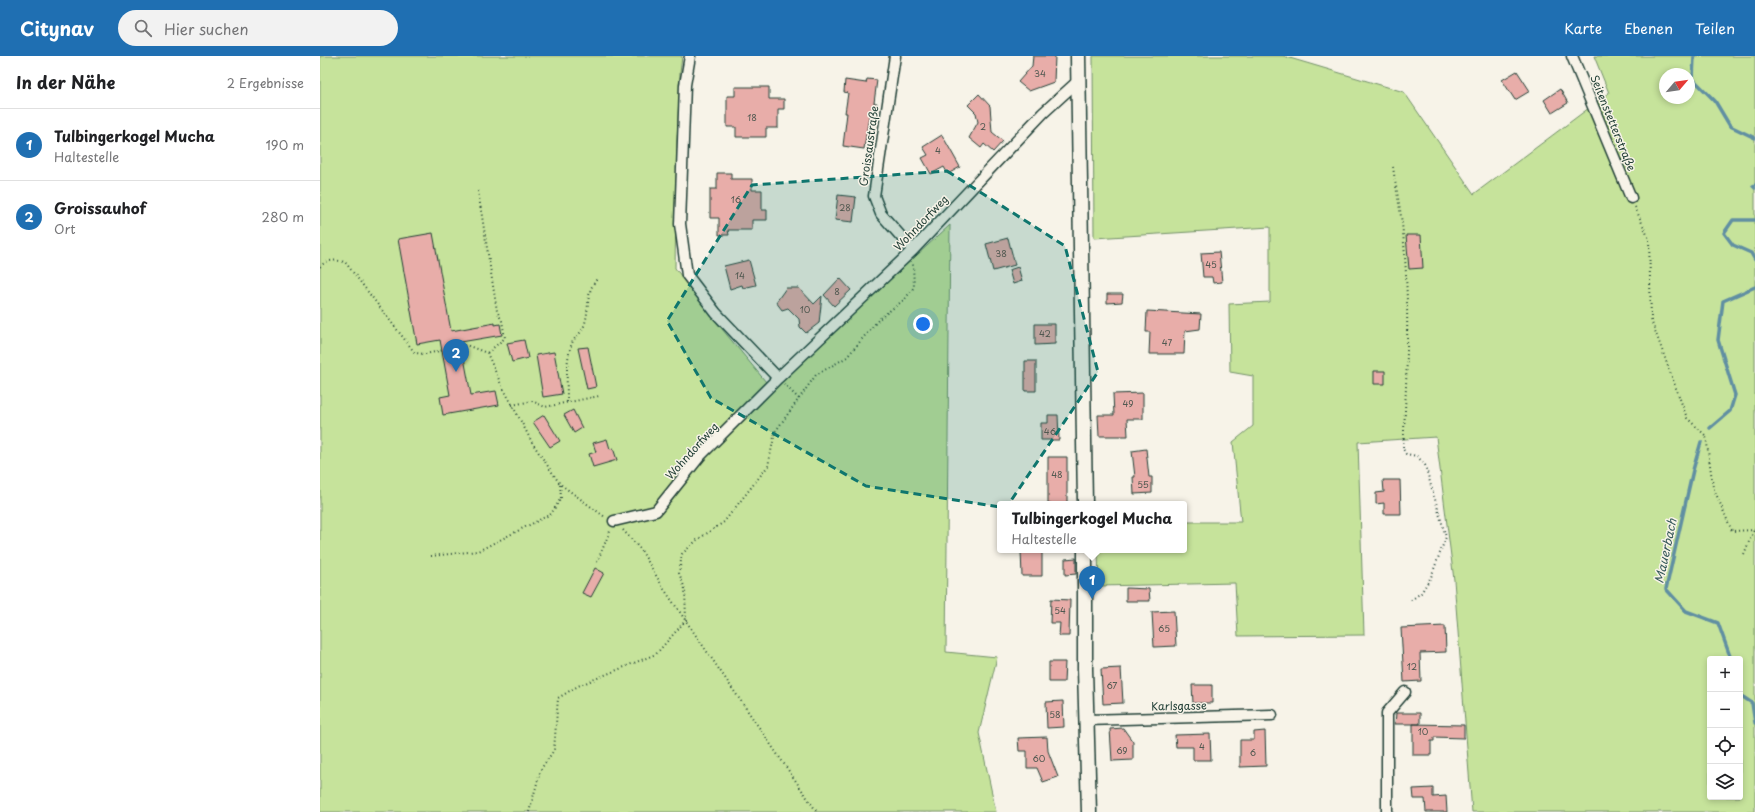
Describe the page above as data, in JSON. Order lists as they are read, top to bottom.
{
  "streets": {
    "street": [
      "Seitenstetterstraße",
      "Groissaustraße",
      "Wohndorfweg",
      "Karlsgasse"
    ]
  },
  "crossings": [
    ["Groissaustraße", "Wohndorfweg"]
  ],
  "water": ["Mauerbach"],
  "house_numbers": [
    "34",
    "18",
    "2",
    "4",
    "16",
    "28",
    "38",
    "45",
    "14",
    "8",
    "10",
    "42",
    "47",
    "49",
    "46",
    "48",
    "55",
    "54",
    "65",
    "12",
    "67",
    "58",
    "10",
    "4",
    "69",
    "6",
    "60"
  ],
  "north": "top right",
  "page": {
    "header": "Citynav",
    "search": "Hier suchen",
    "nav": ["Karte", "Ebenen", "Teilen"],
    "heading": ["In der Nähe", "2 Ergebnisse"],
    "list": [
      {
        "mark": "1",
        "name": "Tulbingerkogel Mucha",
        "note": "Haltestelle",
        "value": "190 m"
      },
      {
        "mark": "2",
        "name": "Groissauhof",
        "note": "Ort",
        "value": "280 m"
      }
    ],
    "pins": ["2", "1"],
    "popup": ["Tulbingerkogel Mucha", "Haltestelle"],
    "map_buttons": ["+", "−"]
  }
}
